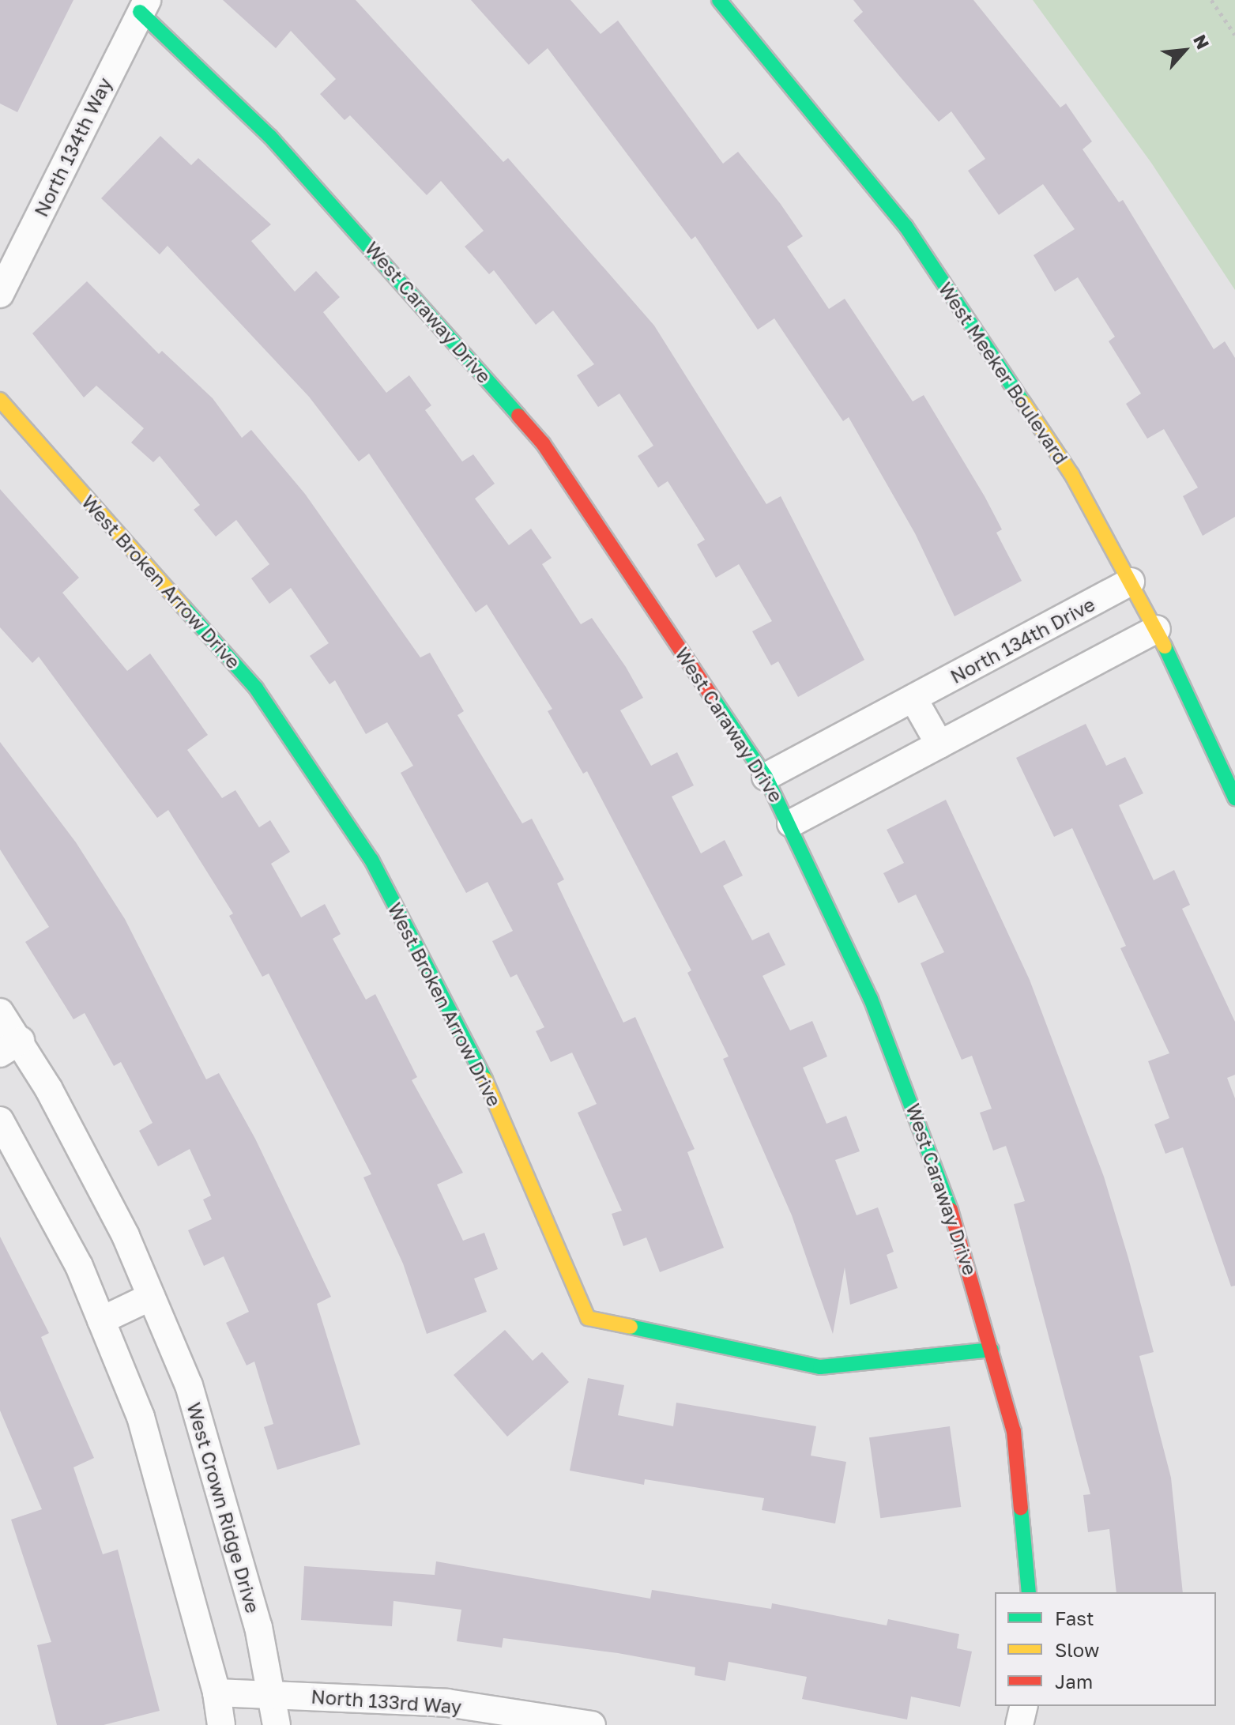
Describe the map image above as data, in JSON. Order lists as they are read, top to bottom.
{
  "streets": {
    "street": [
      "North 134th Way",
      "West Caraway Drive",
      "West Meeker Boulevard",
      "West Broken Arrow Drive",
      "North 134th Drive",
      "West Crown Ridge Drive",
      "North 133rd Way"
    ]
  },
  "crossings": [
    ["North 134th Way", "West Caraway Drive"],
    ["West Caraway Drive", "West Broken Arrow Drive"],
    ["West Caraway Drive", "North 134th Drive"],
    ["West Meeker Boulevard", "North 134th Drive"],
    ["West Crown Ridge Drive", "North 133rd Way"]
  ],
  "legend": ["Fast", "Slow", "Jam"],
  "north": "top right"
}
